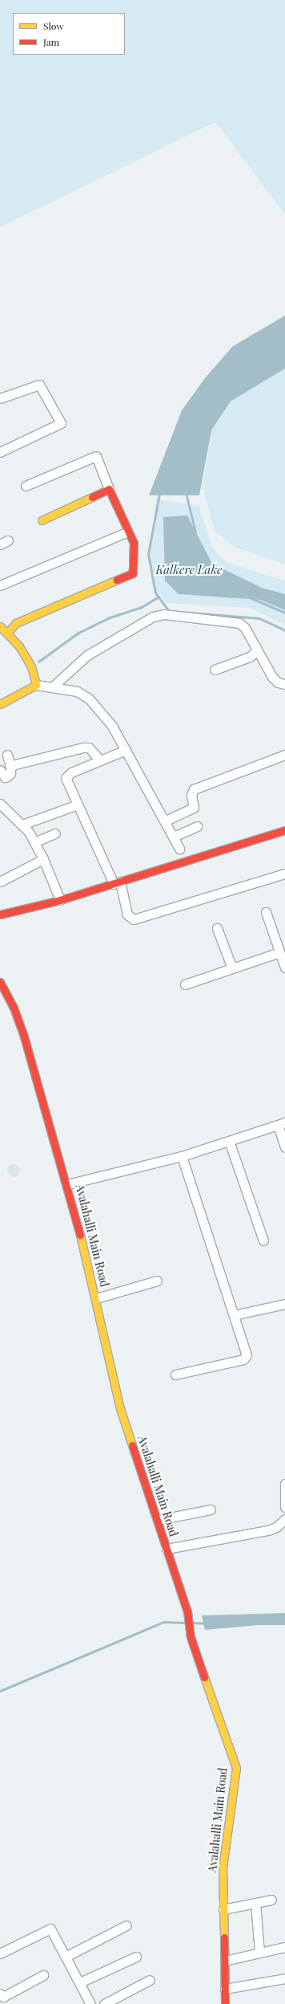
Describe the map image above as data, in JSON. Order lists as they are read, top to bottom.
{
  "streets": {
    "main road": ["Avalahalli Main Road"]
  },
  "water": ["Kalkere Lake"],
  "legend": ["Slow", "Jam"]
}
